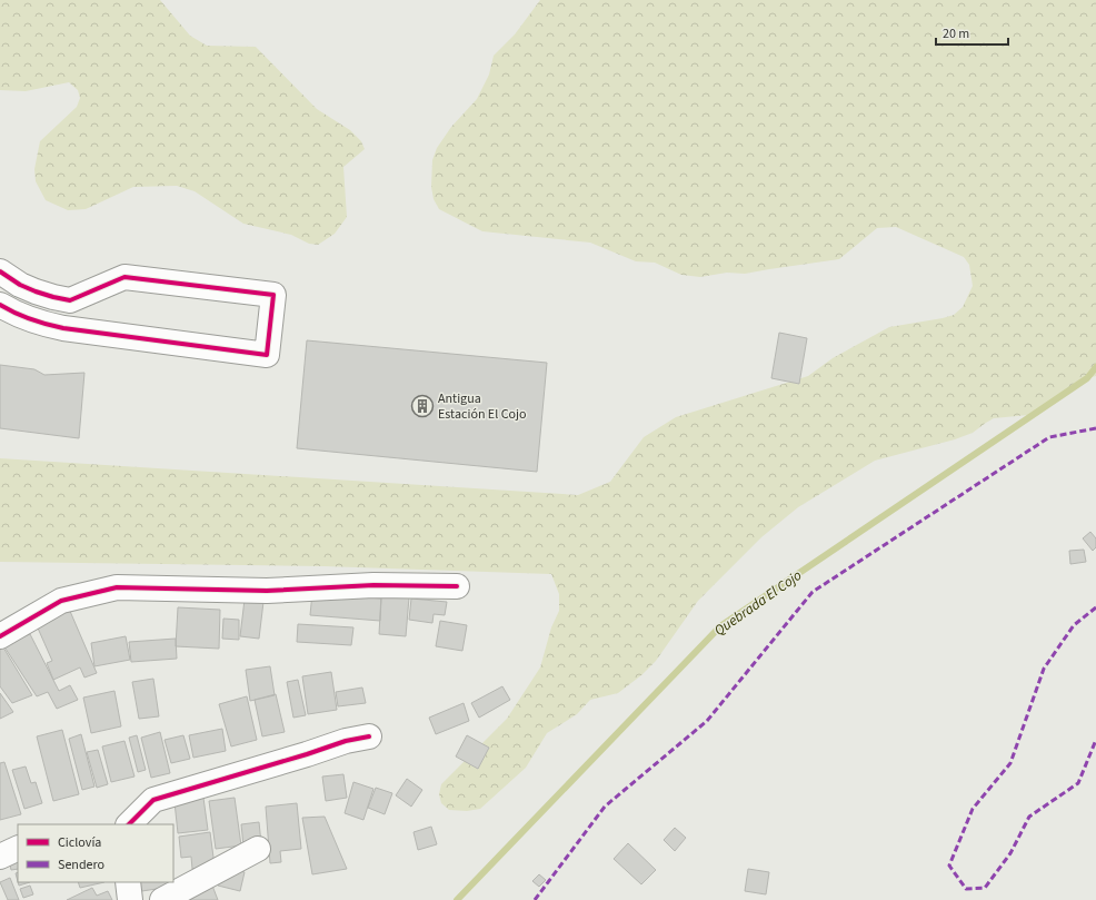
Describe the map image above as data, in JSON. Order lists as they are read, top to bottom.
{
  "water": ["Quebrada El Cojo"],
  "places": {
    "building": ["Antigua Estación El Cojo"]
  },
  "legend": ["Ciclovía", "Sendero"],
  "scale_bar": "20 m"
}
